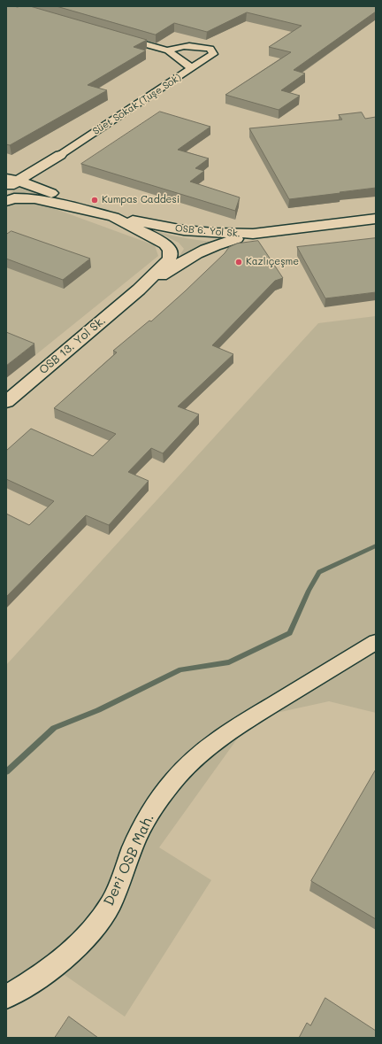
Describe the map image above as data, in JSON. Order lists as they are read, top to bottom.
{
  "streets": {
    "main road": ["OSB 6. Yol Sk.", "OSB 13. Yol Sk."],
    "street": ["Süet Sokak (Tuşe Sok)", "Deri OSB Mah."]
  },
  "places": ["Kumpas Caddesi", "Kazlıçeşme"]
}
